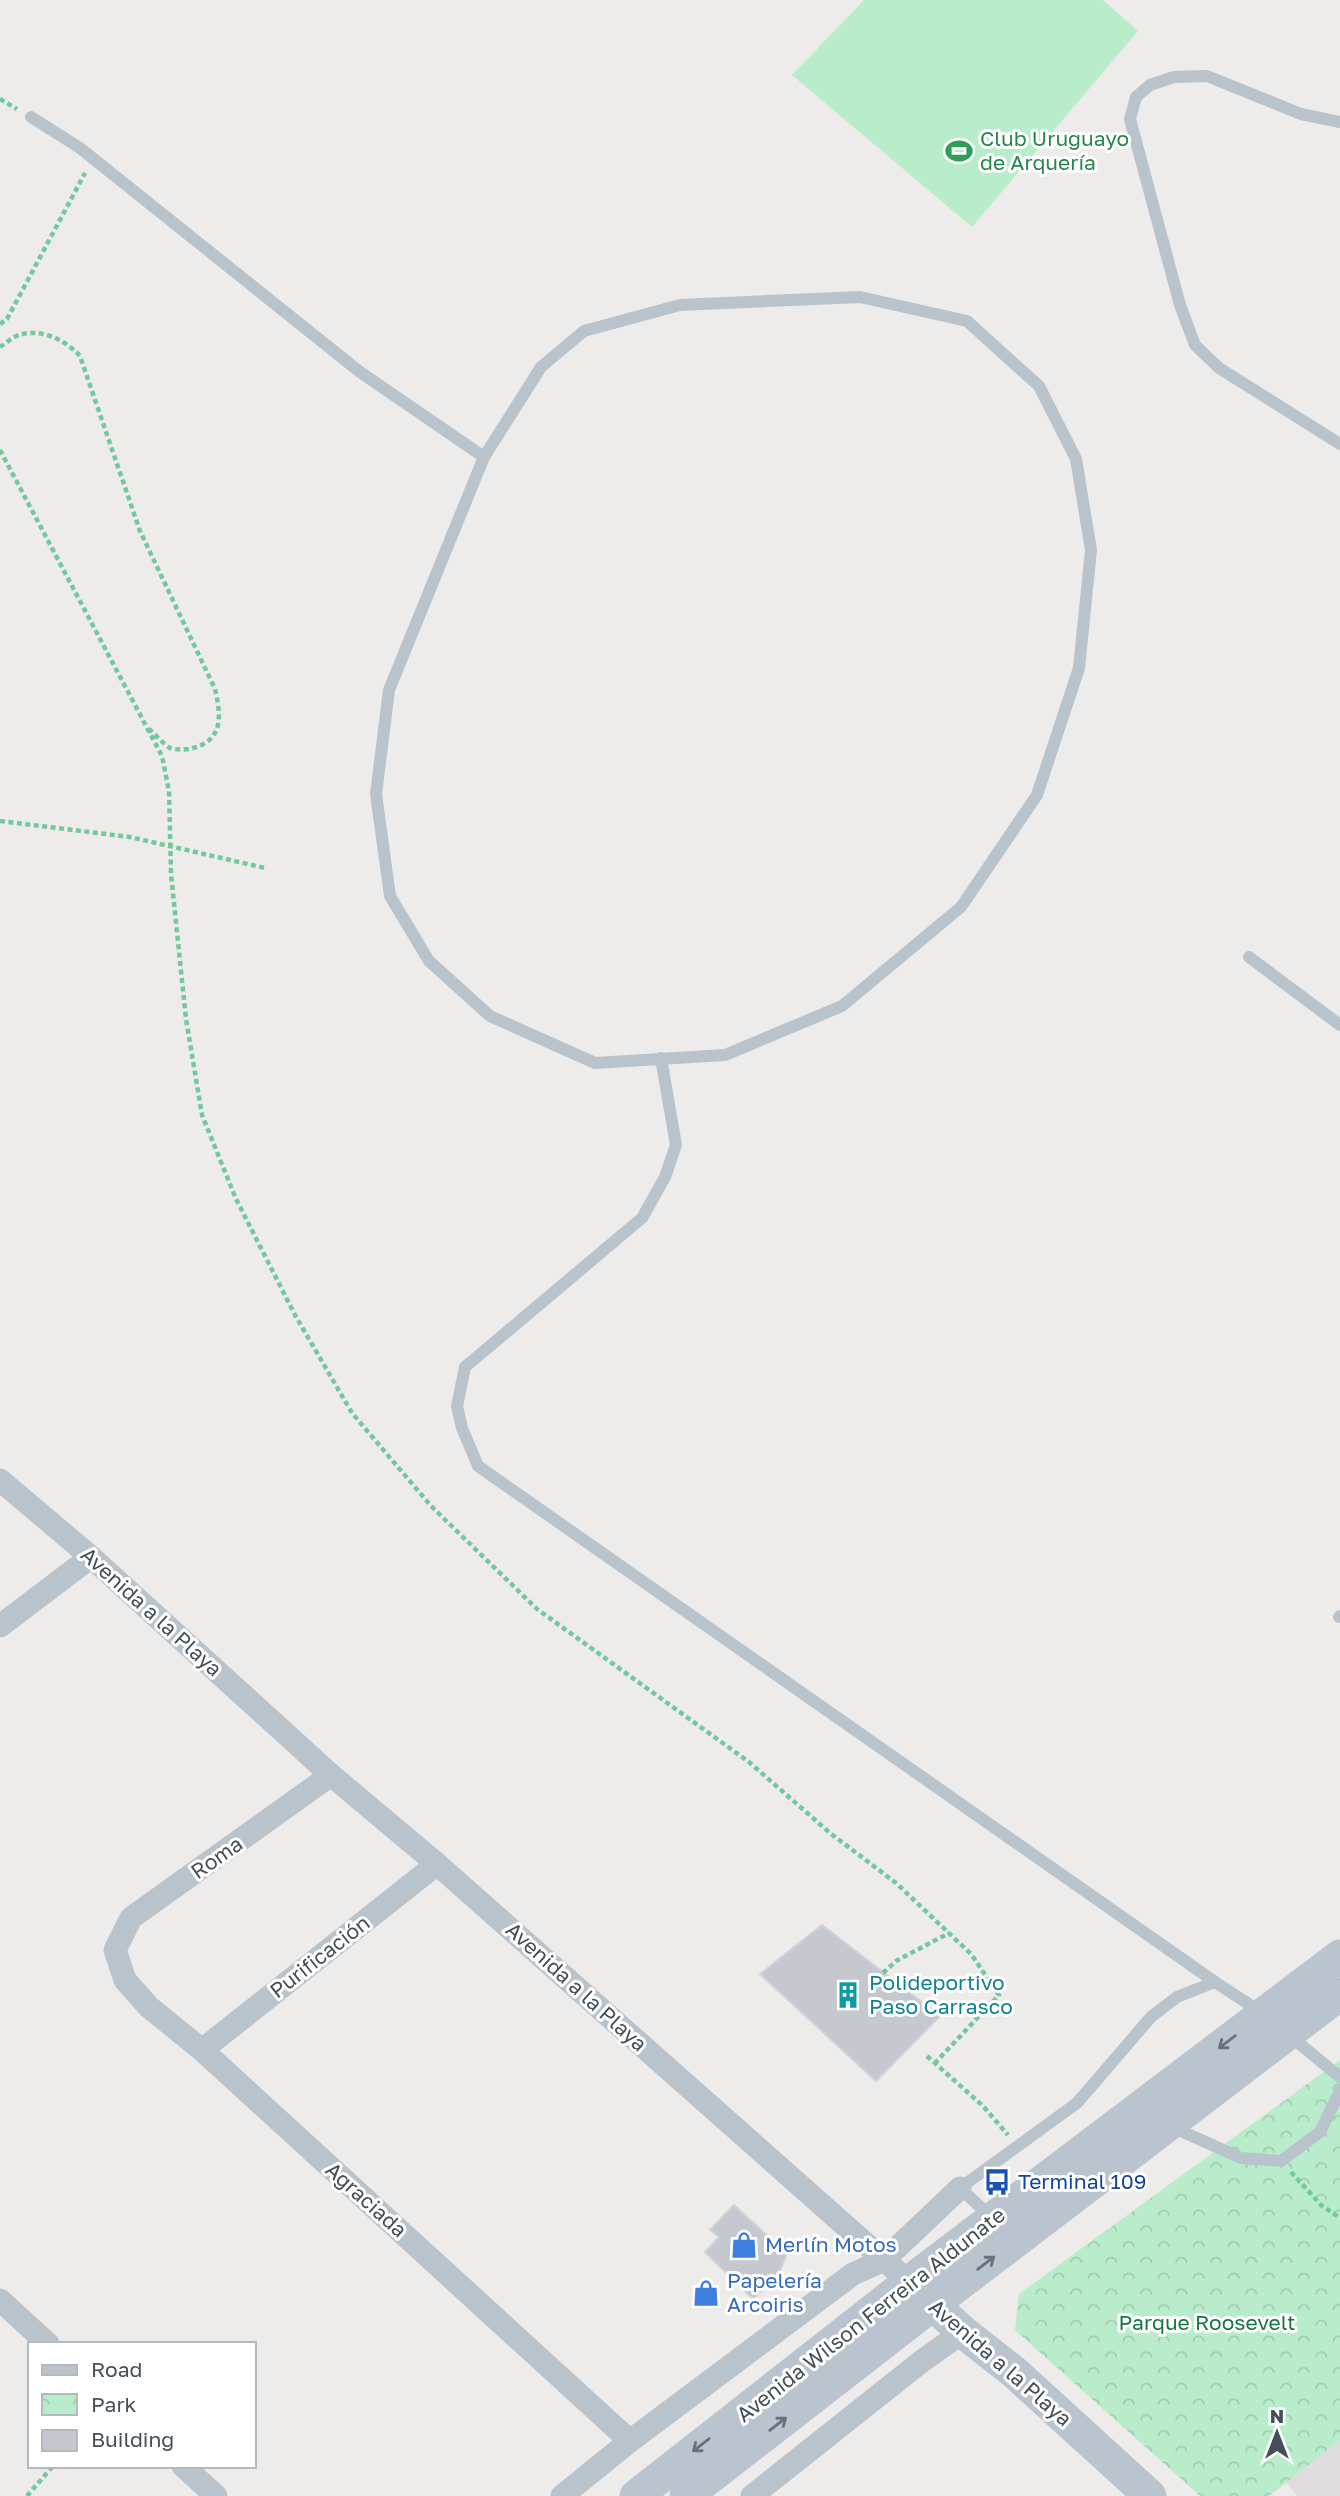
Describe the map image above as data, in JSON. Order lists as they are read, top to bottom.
{
  "streets": {
    "main road": ["Avenida a la Playa", "Avenida Wilson Ferreira Aldunate"],
    "street": ["Roma", "Purificación", "Agraciada"]
  },
  "crossings": [
    ["Avenida a la Playa", "Roma"],
    ["Avenida a la Playa", "Purificación"],
    ["Avenida a la Playa", "Avenida Wilson Ferreira Aldunate"],
    ["Roma", "Agraciada"],
    ["Purificación", "Agraciada"],
    ["Agraciada", "Avenida Wilson Ferreira Aldunate"]
  ],
  "parks": ["Parque Roosevelt"],
  "places": {
    "sports": ["Club Uruguayo de Arquería"],
    "building": ["Polideportivo Paso Carrasco"],
    "bus stop": ["Terminal 109"],
    "shop": ["Merlín Motos", "Papelería Arcoiris"]
  },
  "legend": ["Road", "Park", "Building"],
  "north": "top"
}
